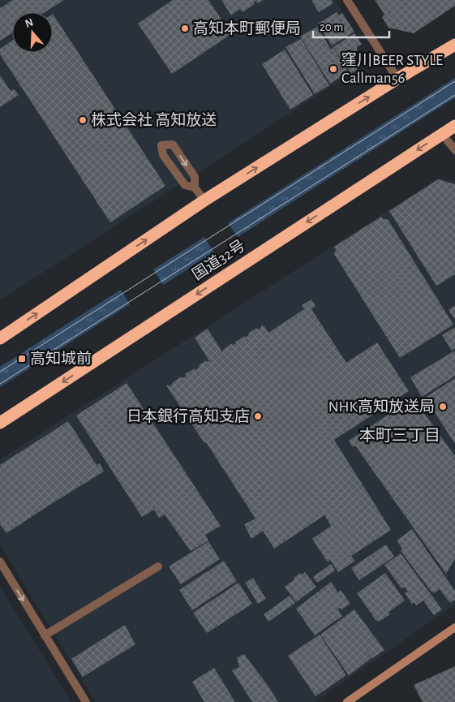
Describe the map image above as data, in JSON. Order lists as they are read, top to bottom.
{
  "streets": {
    "highway": ["国道32号"]
  },
  "districts": ["本町三丁目"],
  "places": {
    "other": [
      "高知本町郵便局",
      "窪川BEER STYLE Callman56",
      "株式会社 高知放送",
      "NHK高知放送局",
      "日本銀行高知支店"
    ],
    "transit": ["高知城前"]
  },
  "scale_bar": "20 m",
  "north": "top"
}
